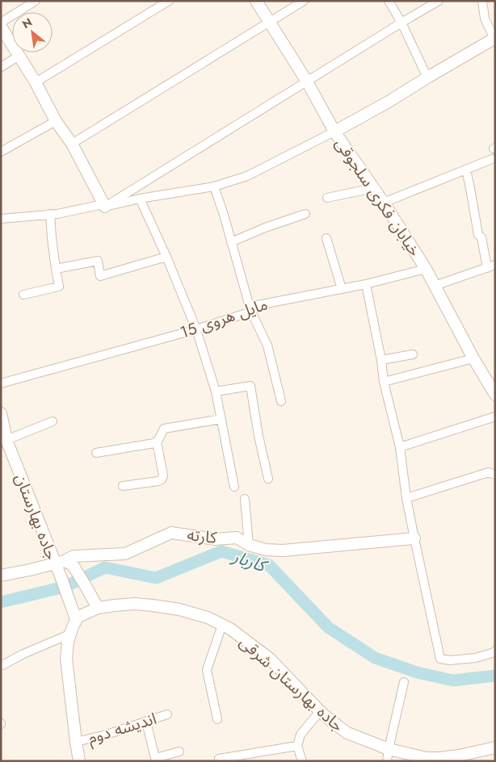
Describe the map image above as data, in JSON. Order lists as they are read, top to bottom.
{
  "streets": {
    "street": [
      "خیابان فکری سلجوقی",
      "مایل هروی 15",
      "جاده بهارستان",
      "کارته",
      "جاده بهارستان شرقی",
      "اندیشه دوم"
    ]
  },
  "crossings": [
    ["خیابان فکری سلجوقی", "مایل هروی 15"],
    ["جاده بهارستان", "کارته"]
  ],
  "water": ["کاربار"],
  "north": "top left"
}
